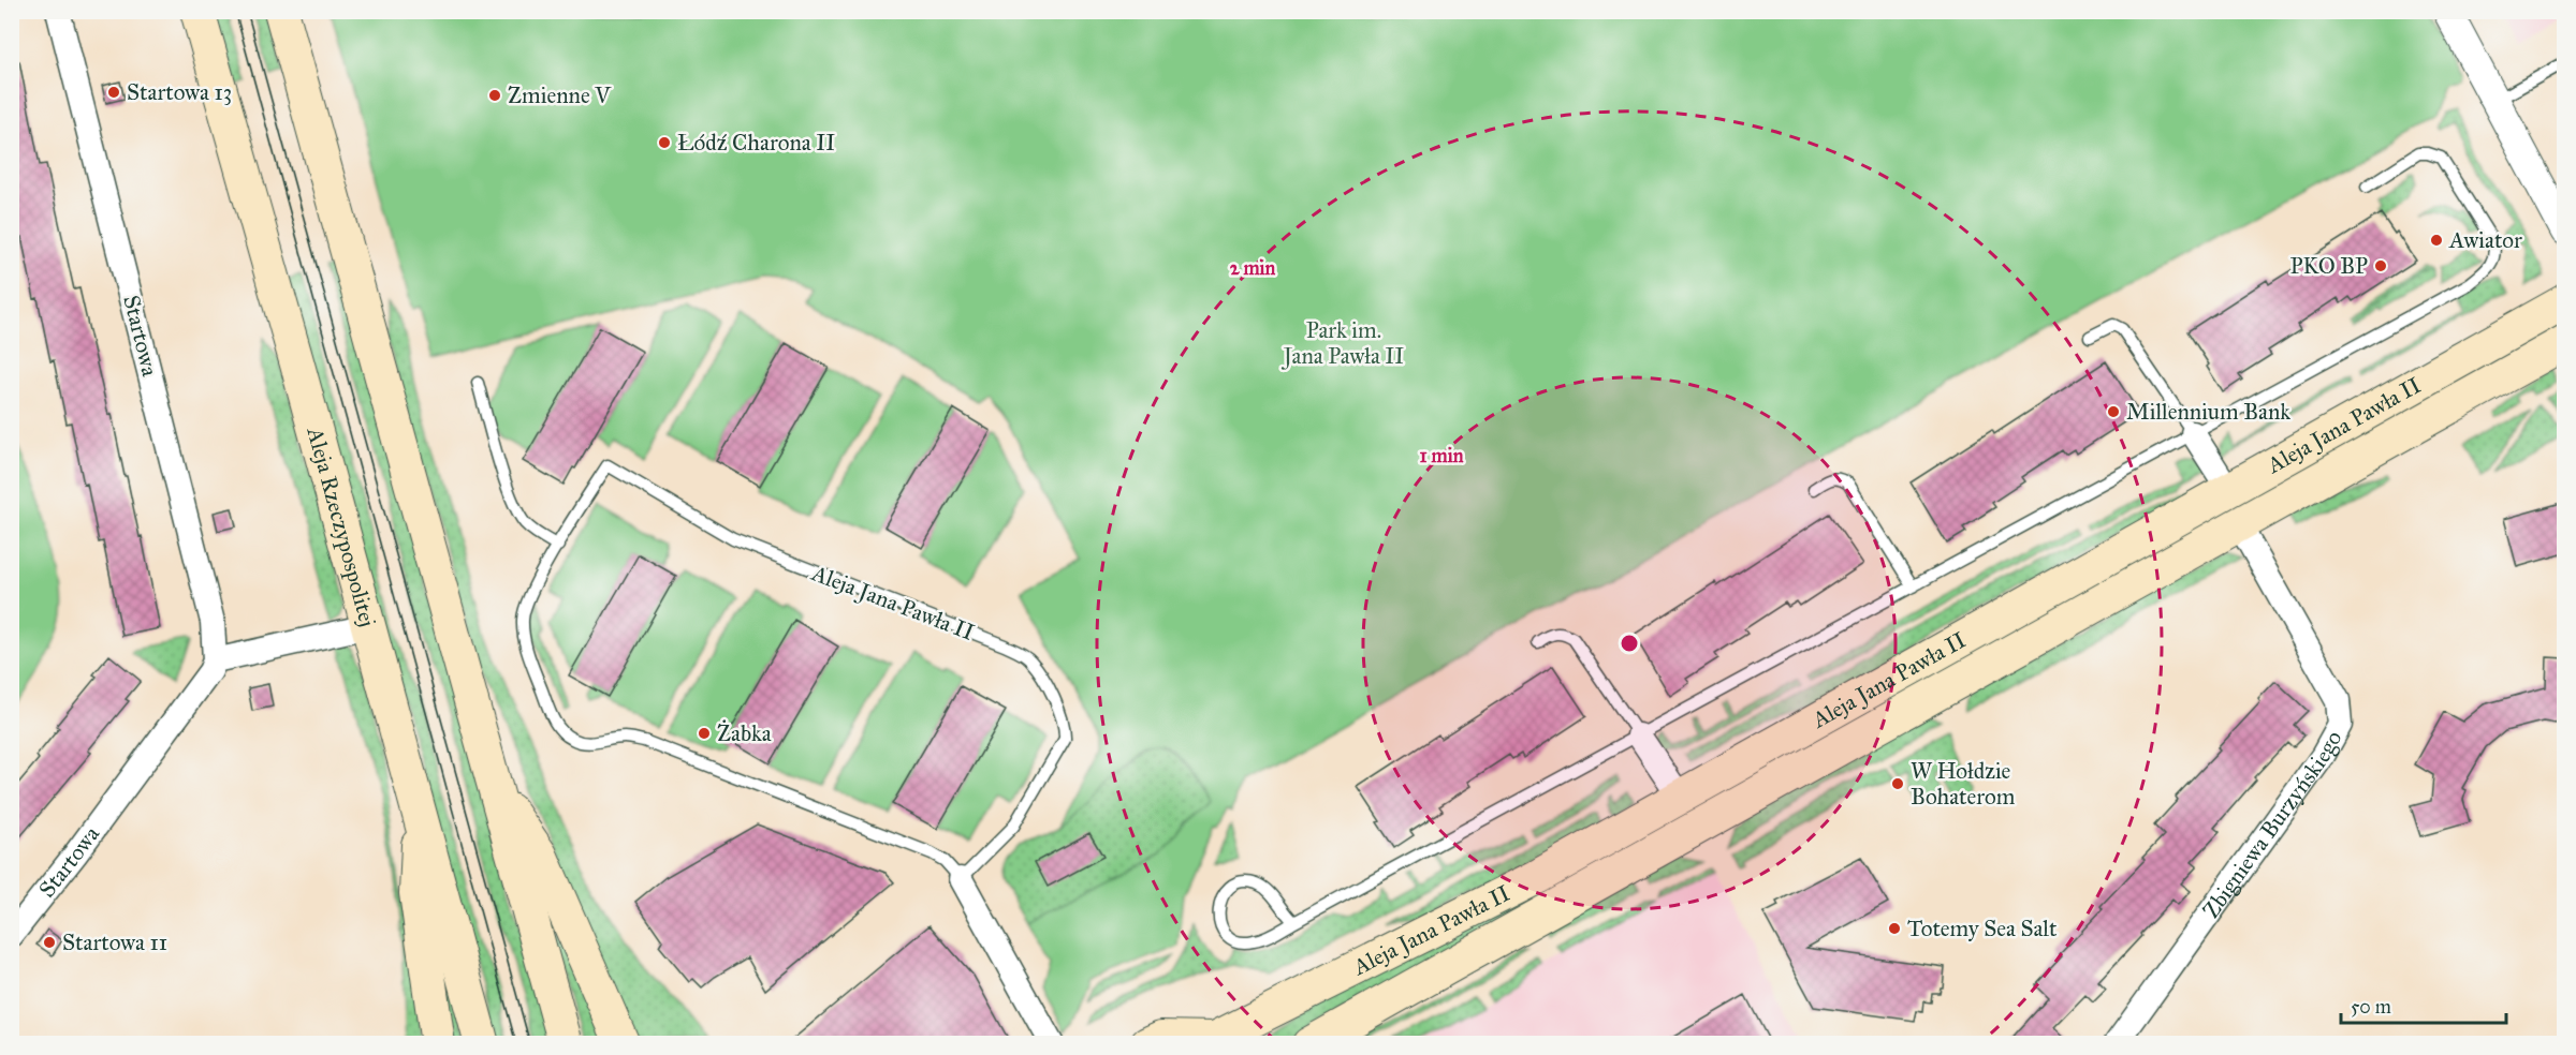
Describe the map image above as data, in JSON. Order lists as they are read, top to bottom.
{
  "streets": {
    "main road": ["Aleja Jana Pawła II", "Aleja Rzeczypospolitej"],
    "street": ["Startowa", "Zbigniewa Burzyńskiego"]
  },
  "crossings": [
    ["Aleja Jana Pawła II", "Zbigniewa Burzyńskiego"]
  ],
  "parks": ["Park im. Jana Pawła II"],
  "places": [
    "Startowa 13",
    "Zmienne V",
    "Łódź Charona II",
    "Awiator",
    "PKO BP",
    "Millennium Bank",
    "Żabka",
    "W Hołdzie Bohaterom",
    "Totemy Sea Salt",
    "Startowa 11"
  ],
  "scale_bar": "50 m",
  "rings": ["2 min", "1 min"]
}
